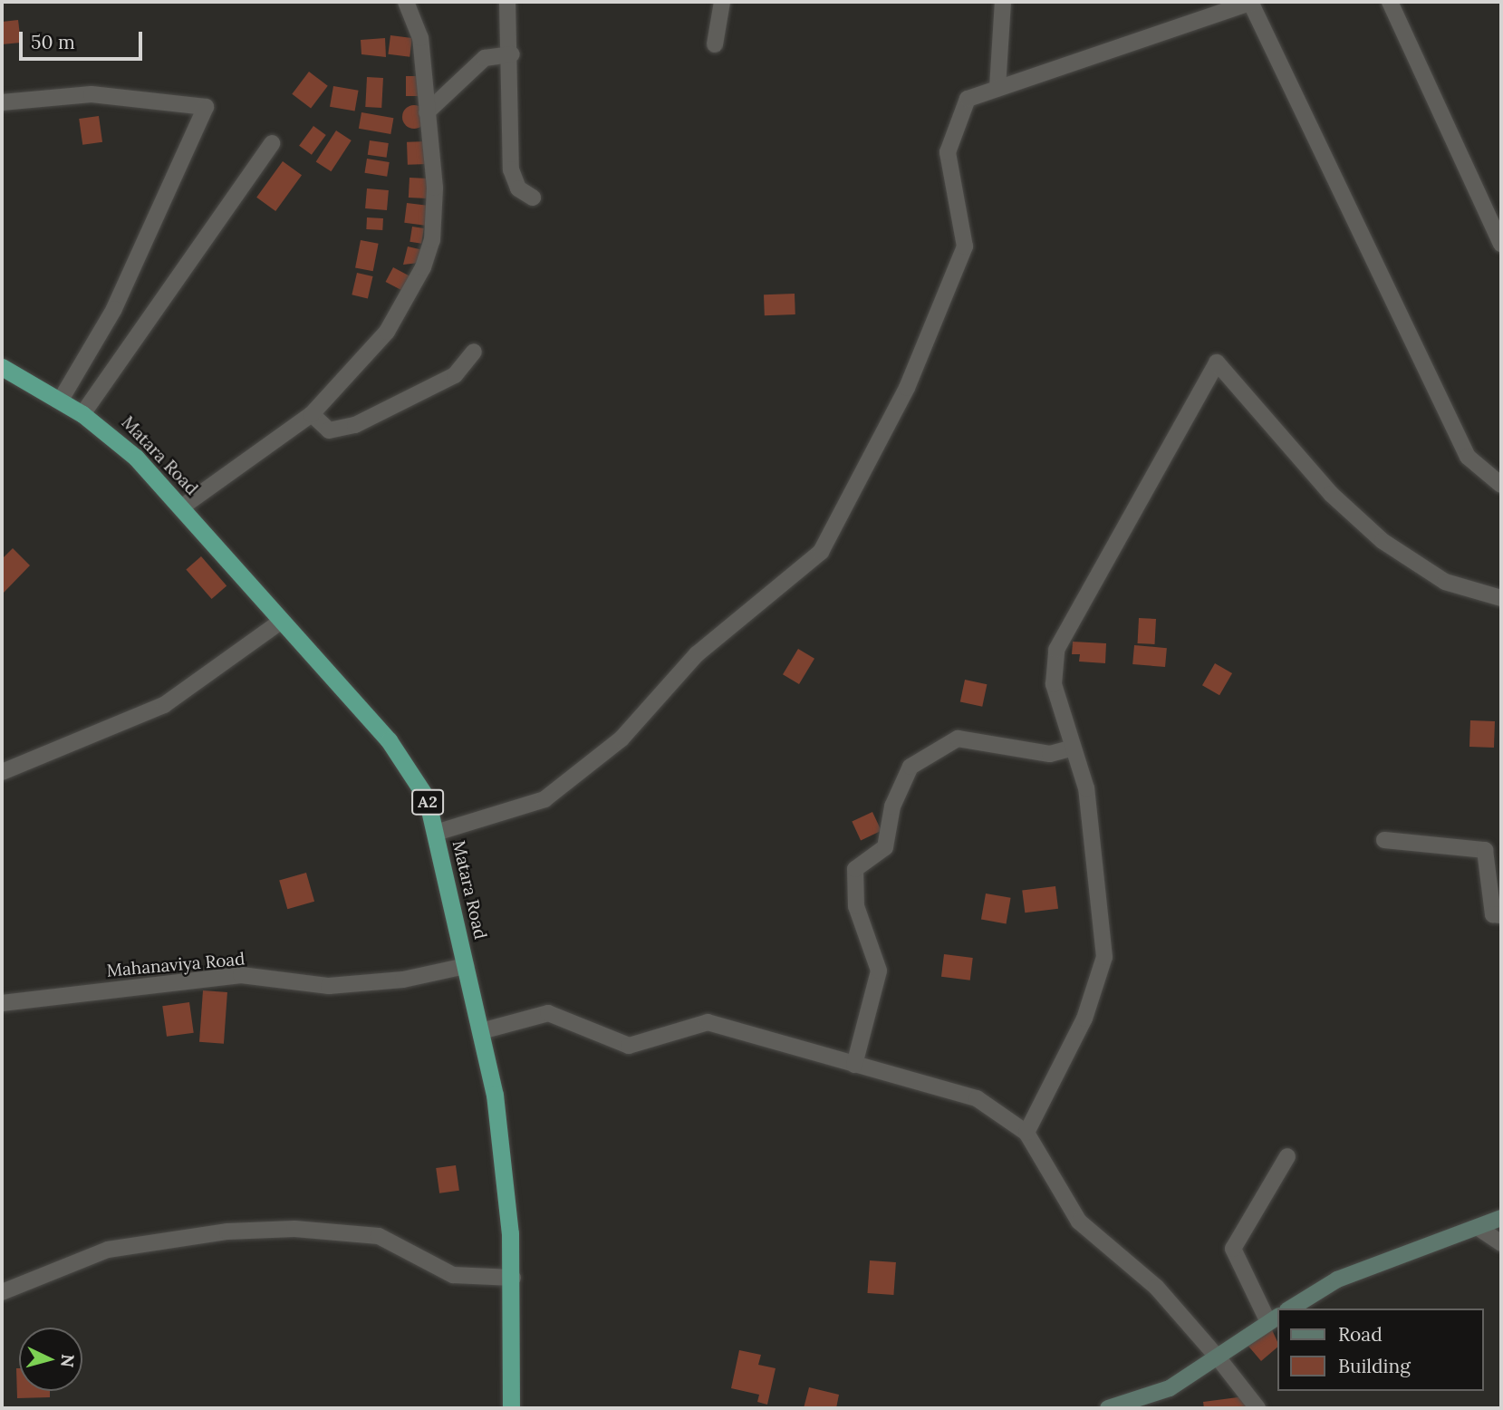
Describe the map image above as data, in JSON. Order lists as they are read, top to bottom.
{
  "streets": {
    "highway": ["Matara Road", "A2"],
    "street": ["Mahanaviya Road"]
  },
  "crossings": [
    ["Matara Road", "Mahanaviya Road"]
  ],
  "legend": ["Road", "Building"],
  "scale_bar": "50 m",
  "north": "right"
}
